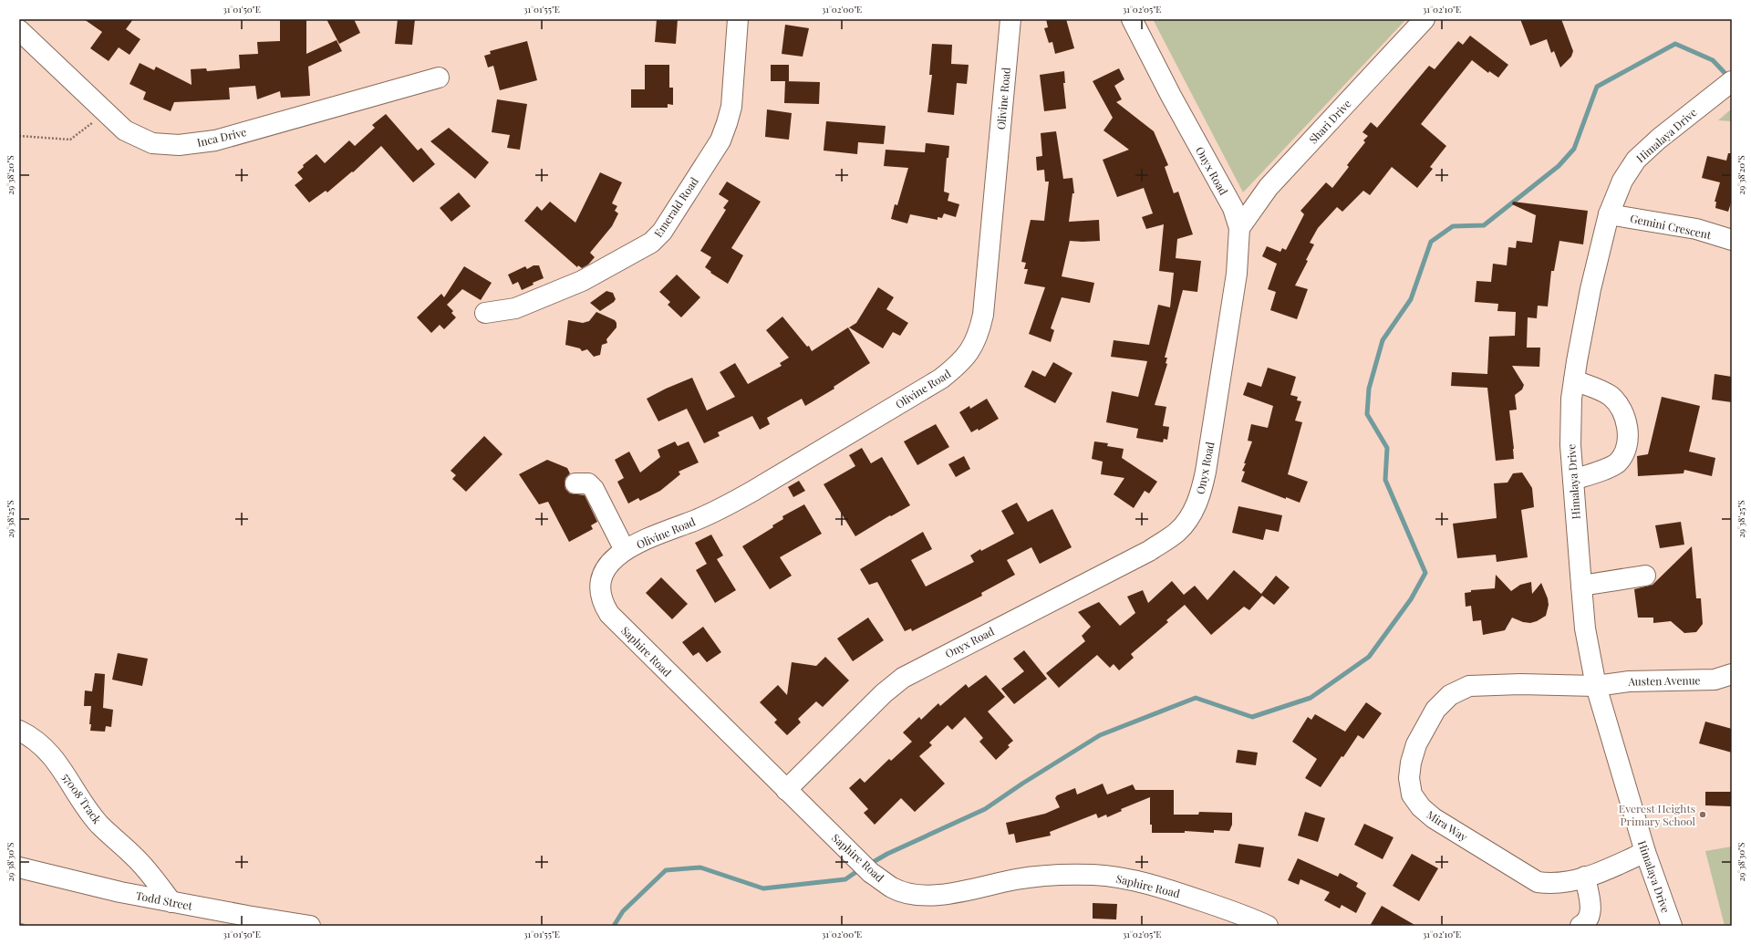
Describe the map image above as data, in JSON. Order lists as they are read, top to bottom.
{
  "streets": {
    "street": [
      "Olivine Road",
      "Shari Drive",
      "Himalaya Drive",
      "Inca Drive",
      "Onyx Road",
      "Emerald Road",
      "Gemini Crescent",
      "Saphire Road",
      "Austen Avenue",
      "57008 Track",
      "Mira Way",
      "Todd Street"
    ]
  },
  "crossings": [
    ["Olivine Road", "Saphire Road"],
    ["Shari Drive", "Onyx Road"],
    ["Himalaya Drive", "Gemini Crescent"],
    ["Himalaya Drive", "Austen Avenue"],
    ["Himalaya Drive", "Mira Way"],
    ["Onyx Road", "Saphire Road"],
    ["Austen Avenue", "Mira Way"],
    ["57008 Track", "Todd Street"]
  ],
  "places": ["Everest Heights Primary School"],
  "coordinates": [
    "31°01'50\"E",
    "31°01'55\"E",
    "31°02'00\"E",
    "31°02'05\"E",
    "31°02'10\"E",
    "29°38'20\"S",
    "29°38'25\"S",
    "29°38'30\"S"
  ]
}
